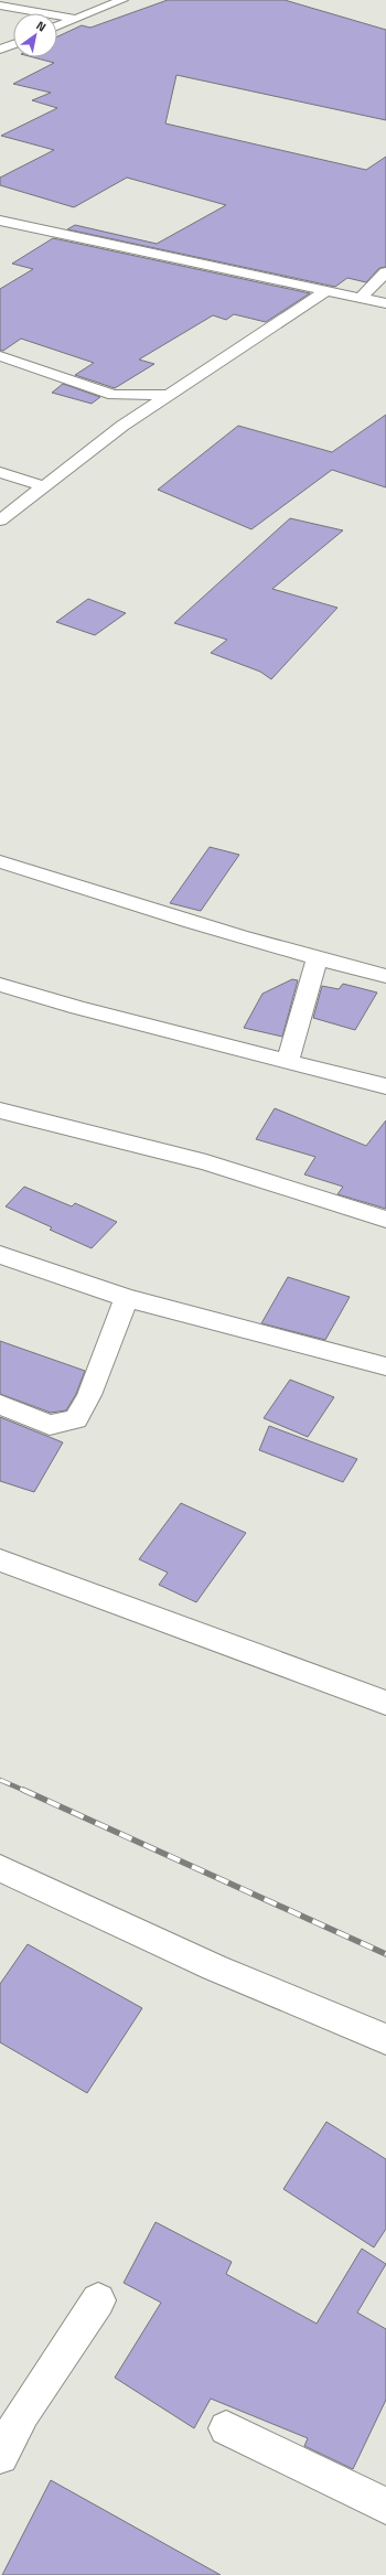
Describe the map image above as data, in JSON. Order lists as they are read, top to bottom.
{
  "north": "top right"
}
